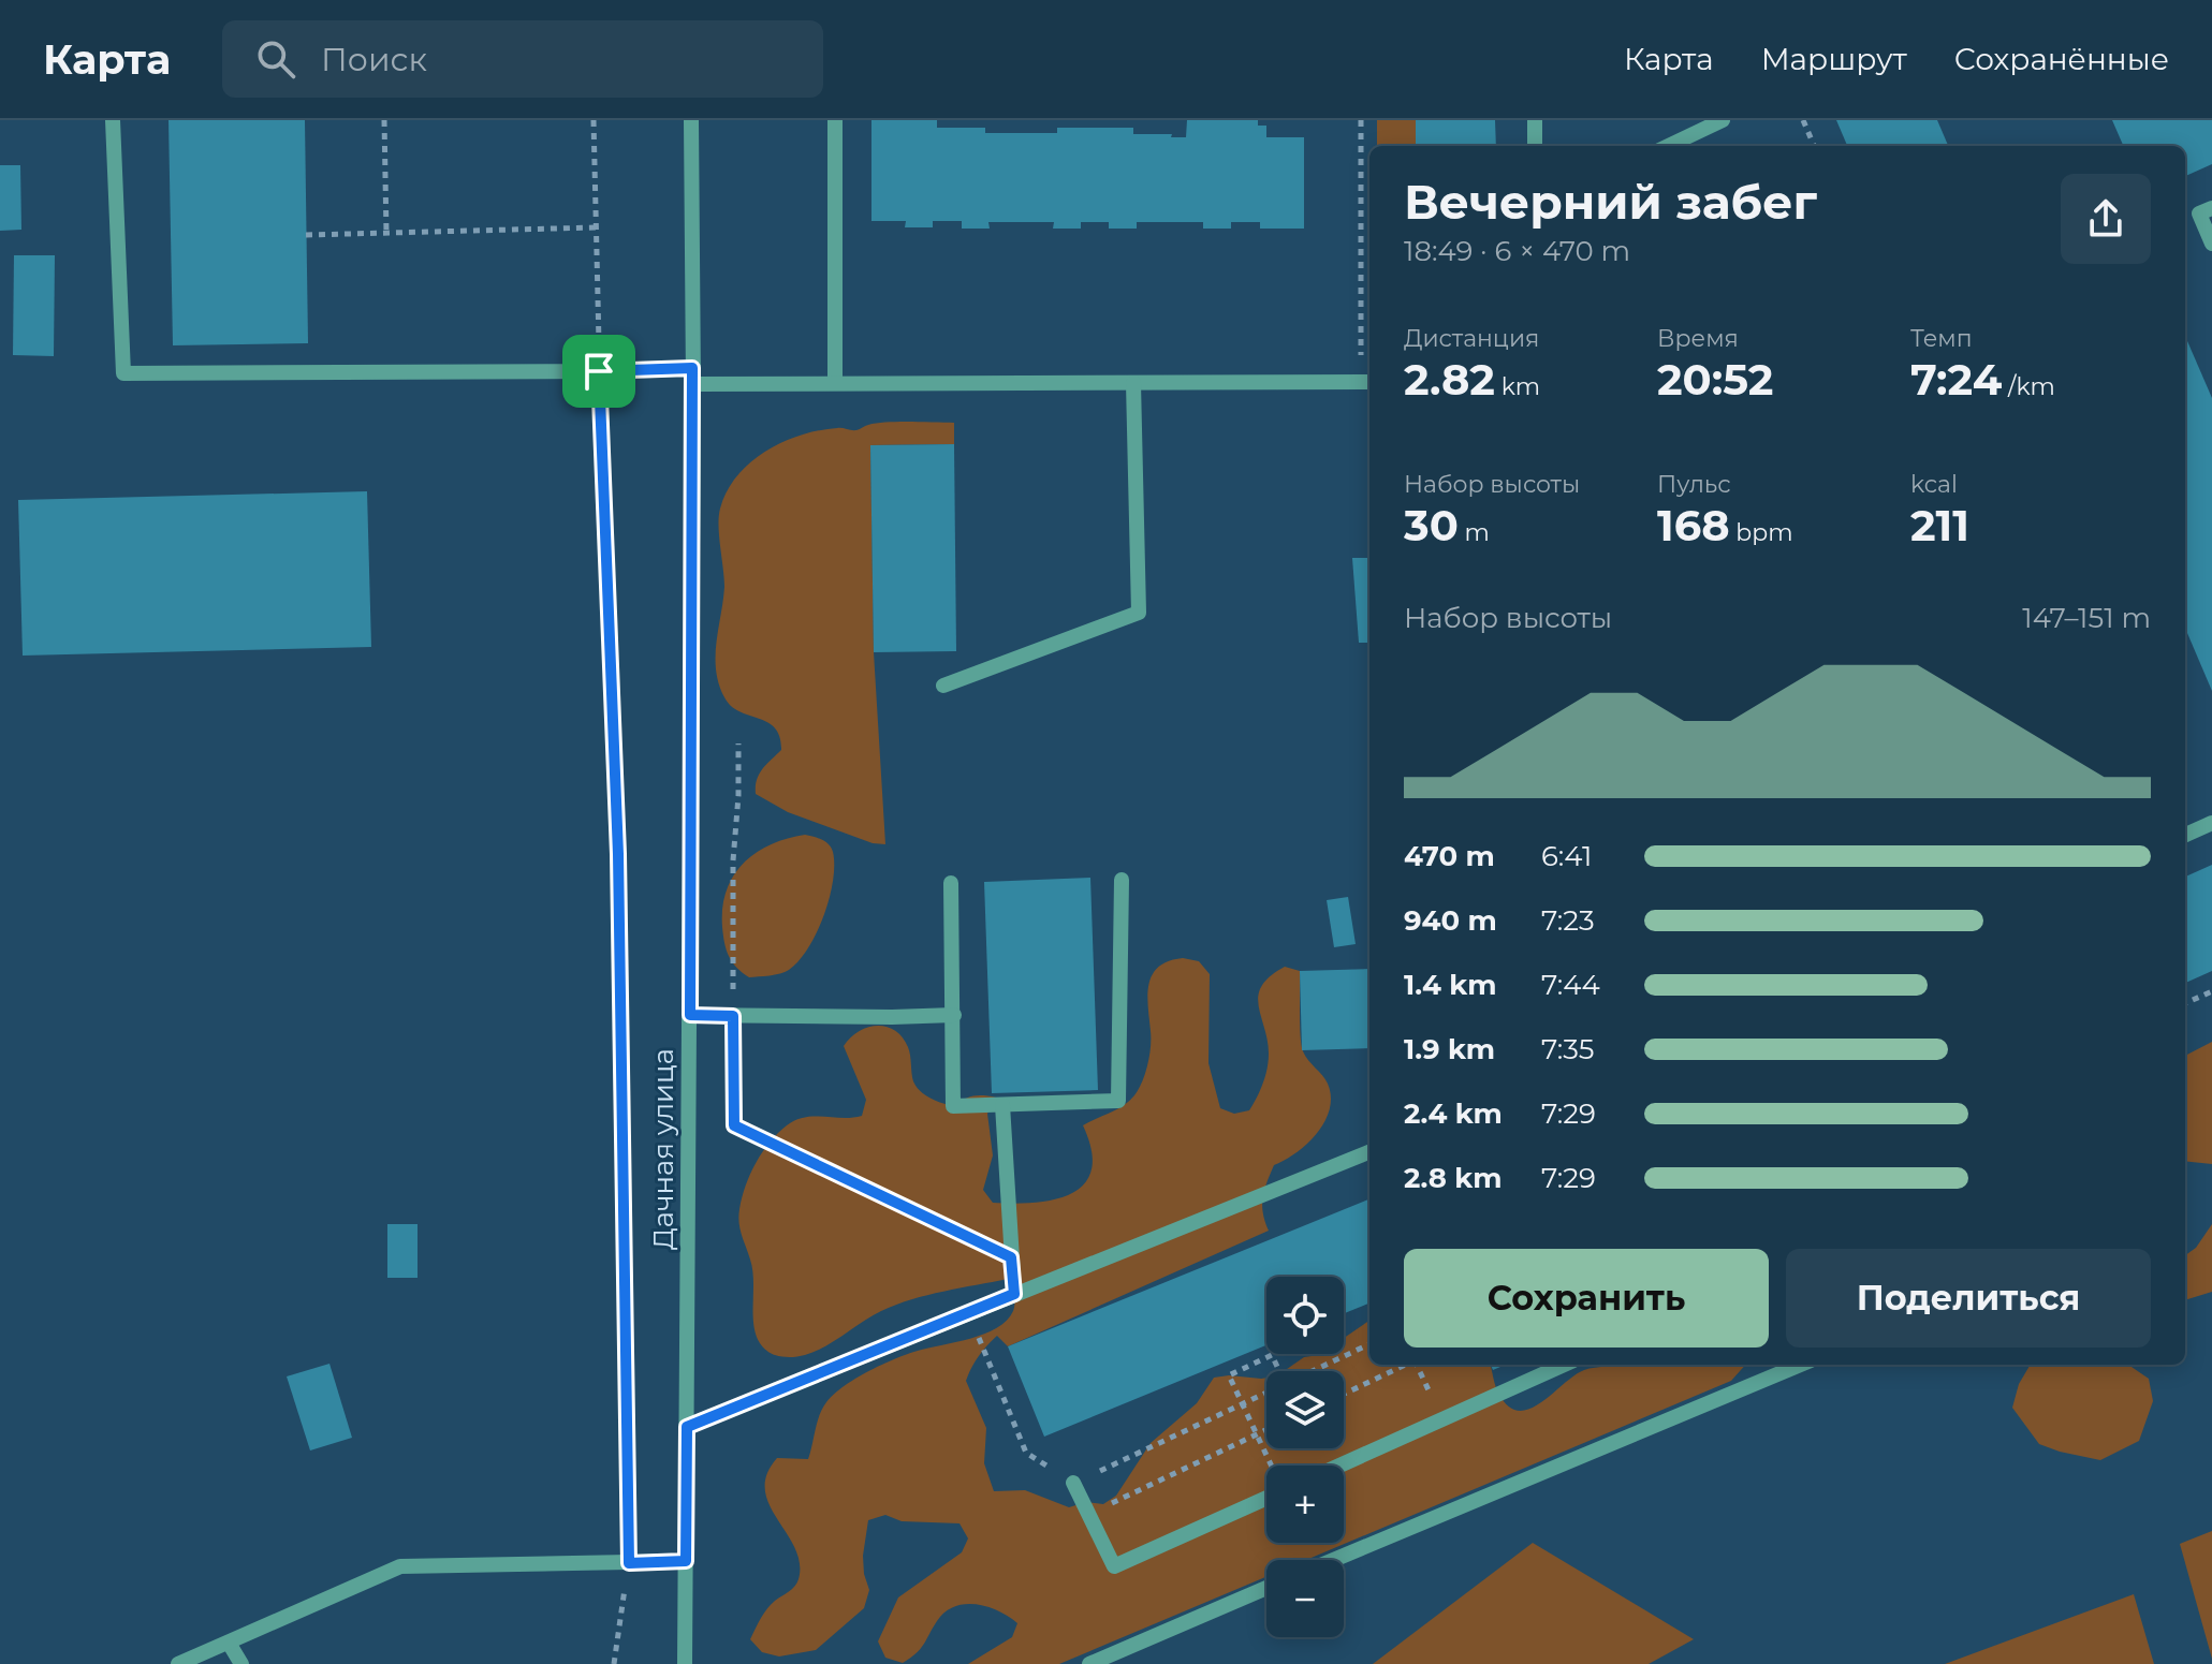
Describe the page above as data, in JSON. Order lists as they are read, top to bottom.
{
  "streets": {
    "street": ["Дачная улица"]
  },
  "page": {
    "header": "Карта",
    "search": "Поиск",
    "nav": ["Карта", "Маршрут", "Сохранённые"],
    "heading": ["Вечерний забег", "18:49 · 6 × 470 m"],
    "stats": [
      ["Дистанция", "2.82 km"],
      ["Время", "20:52"],
      ["Темп", "7:24 /km"],
      ["Набор высоты", "30 m"],
      ["Пульс", "168 bpm"],
      ["kcal", "211"]
    ],
    "chart": ["Набор высоты", "147–151 m"],
    "list": [
      {
        "name": "470 m",
        "note": "6:41"
      },
      {
        "name": "940 m",
        "note": "7:23"
      },
      {
        "name": "1.4 km",
        "note": "7:44"
      },
      {
        "name": "1.9 km",
        "note": "7:35"
      },
      {
        "name": "2.4 km",
        "note": "7:29"
      },
      {
        "name": "2.8 km",
        "note": "7:29"
      }
    ],
    "buttons": ["Сохранить", "Поделиться"],
    "map_buttons": ["+", "−"]
  }
}
